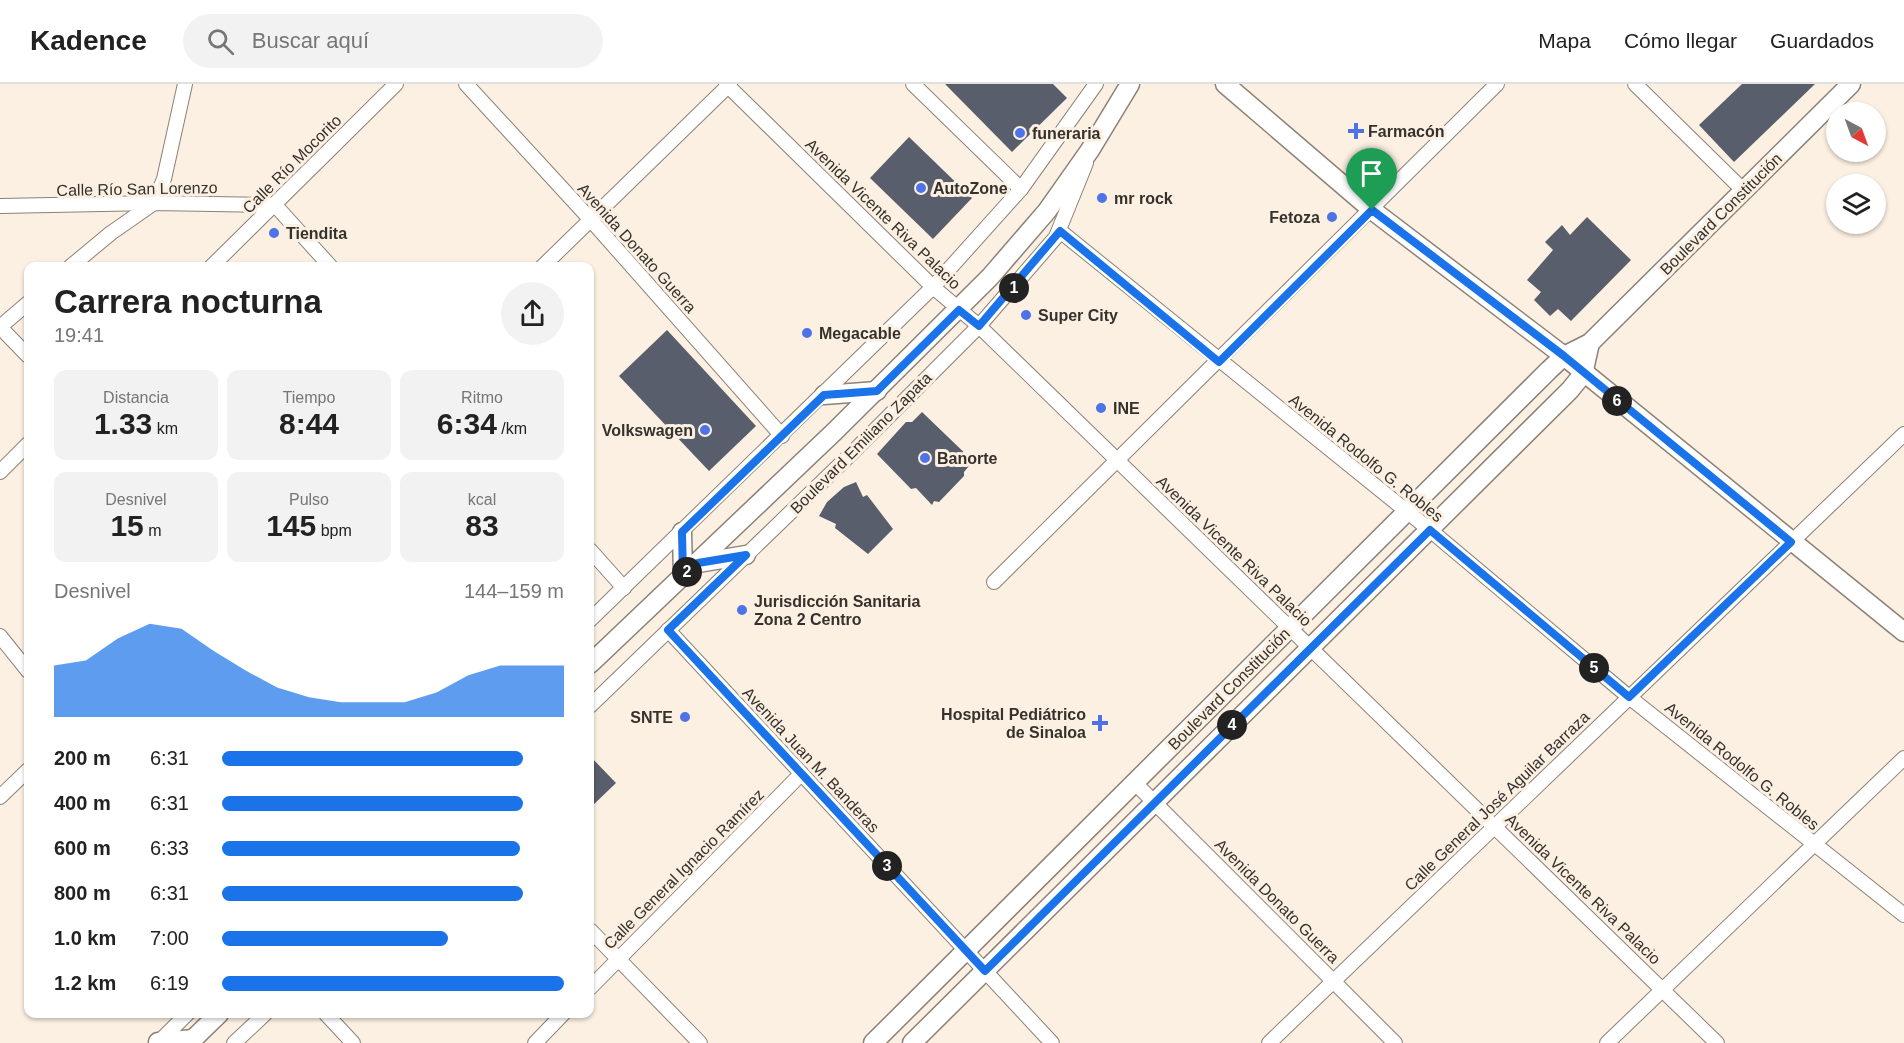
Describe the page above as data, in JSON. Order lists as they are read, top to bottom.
{
  "streets": {
    "street": [
      "Calle Río Mocorito",
      "Calle Río San Lorenzo",
      "Avenida Vicente Riva Palacio",
      "Boulevard Constitución",
      "Avenida Donato Guerra",
      "Boulevard Emiliano Zapata",
      "Avenida Rodolfo G. Robles",
      "Avenida Juan M. Banderas",
      "Calle General José Aguilar Barraza",
      "Calle General Ignacio Ramírez"
    ]
  },
  "crossings": [
    ["Calle Río Mocorito", "Calle Río San Lorenzo"],
    ["Avenida Vicente Riva Palacio", "Boulevard Constitución"],
    ["Avenida Vicente Riva Palacio", "Boulevard Emiliano Zapata"],
    ["Avenida Vicente Riva Palacio", "Calle General José Aguilar Barraza"],
    ["Boulevard Constitución", "Avenida Donato Guerra"],
    ["Boulevard Constitución", "Avenida Rodolfo G. Robles"],
    ["Boulevard Constitución", "Avenida Juan M. Banderas"],
    ["Avenida Donato Guerra", "Calle General José Aguilar Barraza"],
    ["Boulevard Emiliano Zapata", "Avenida Rodolfo G. Robles"],
    ["Boulevard Emiliano Zapata", "Avenida Juan M. Banderas"],
    ["Avenida Rodolfo G. Robles", "Calle General José Aguilar Barraza"],
    ["Avenida Juan M. Banderas", "Calle General Ignacio Ramírez"]
  ],
  "places": {
    "health": ["Farmacón", "Hospital Pediátrico de Sinaloa"],
    "other": [
      "funeraria",
      "AutoZone",
      "mr rock",
      "Fetoza",
      "Tiendita",
      "Super City",
      "Megacable",
      "INE",
      "Volkswagen",
      "Banorte",
      "Jurisdicción Sanitaria Zona 2 Centro",
      "SNTE"
    ]
  },
  "north": "bottom right",
  "page": {
    "header": "Kadence",
    "search": "Buscar aquí",
    "nav": ["Mapa", "Cómo llegar", "Guardados"],
    "heading": ["Carrera nocturna", "19:41"],
    "pins": [
      "1",
      "6",
      "2",
      "5",
      "4",
      "3"
    ],
    "stats": [
      ["Distancia", "1.33 km"],
      ["Tiempo", "8:44"],
      ["Ritmo", "6:34 /km"],
      ["Desnivel", "15 m"],
      ["Pulso", "145 bpm"],
      ["kcal", "83"]
    ],
    "chart": ["Desnivel", "144–159 m"],
    "list": [
      {
        "name": "200 m",
        "note": "6:31"
      },
      {
        "name": "400 m",
        "note": "6:31"
      },
      {
        "name": "600 m",
        "note": "6:33"
      },
      {
        "name": "800 m",
        "note": "6:31"
      },
      {
        "name": "1.0 km",
        "note": "7:00"
      },
      {
        "name": "1.2 km",
        "note": "6:19"
      }
    ]
  }
}
